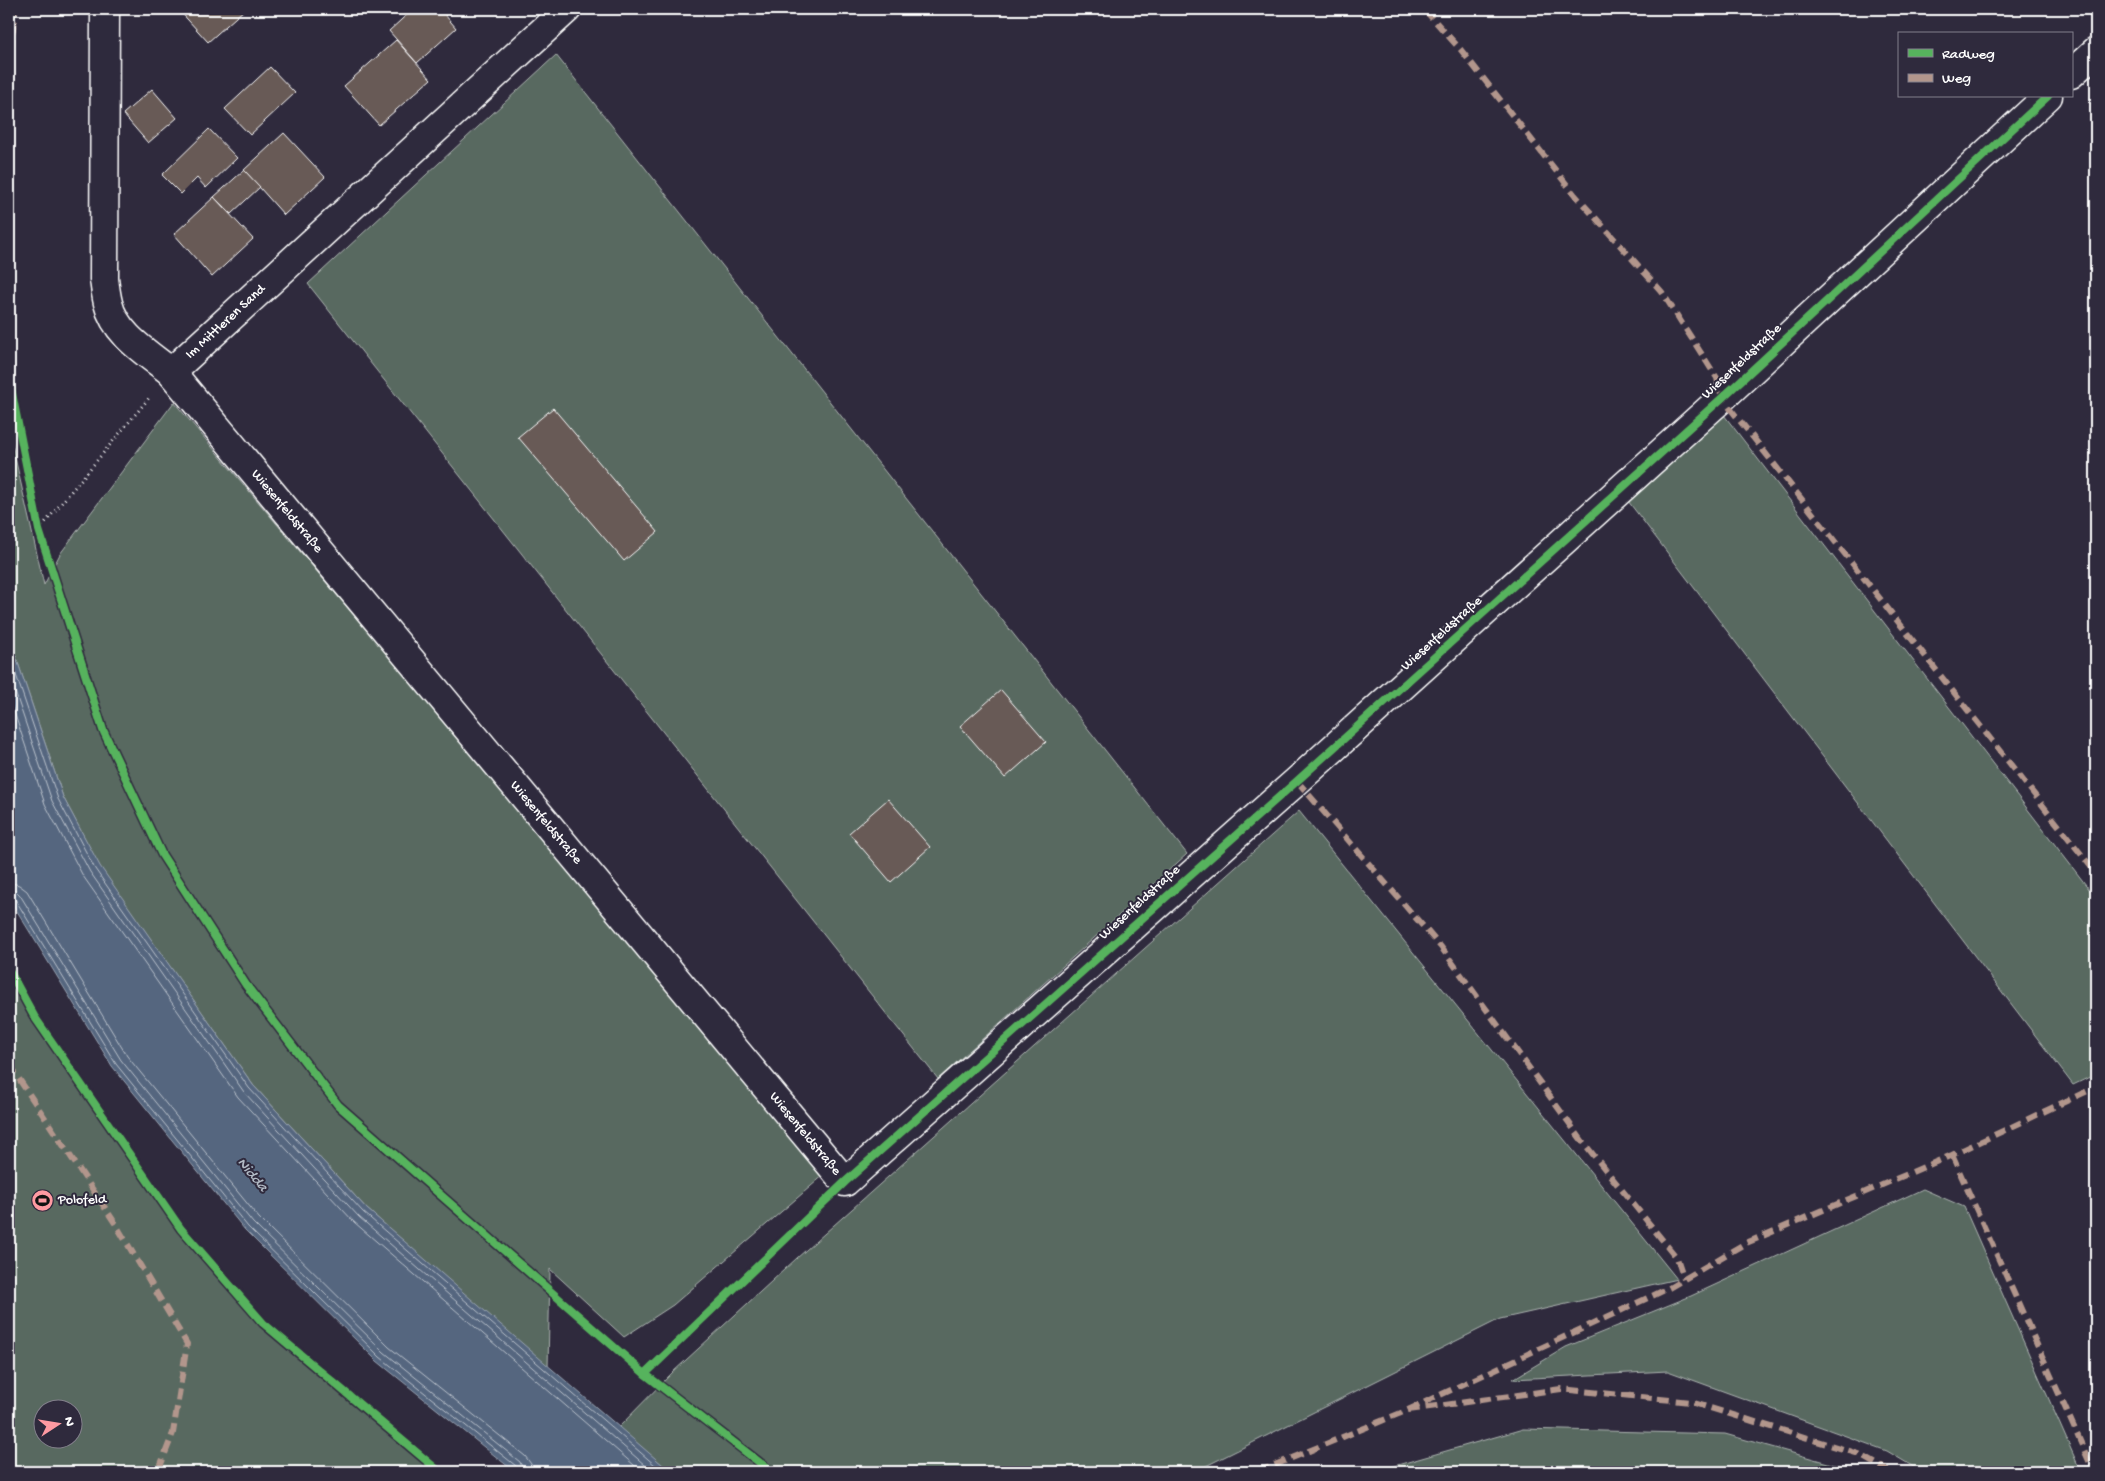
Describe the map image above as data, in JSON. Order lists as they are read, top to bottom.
{
  "streets": {
    "street": ["Im Mittleren Sand", "Wiesenfeldstraße"]
  },
  "crossings": [
    ["Im Mittleren Sand", "Wiesenfeldstraße"]
  ],
  "water": ["Nidda"],
  "places": {
    "sports": ["Polofeld"]
  },
  "legend": ["Radweg", "Weg"],
  "north": "right"
}
